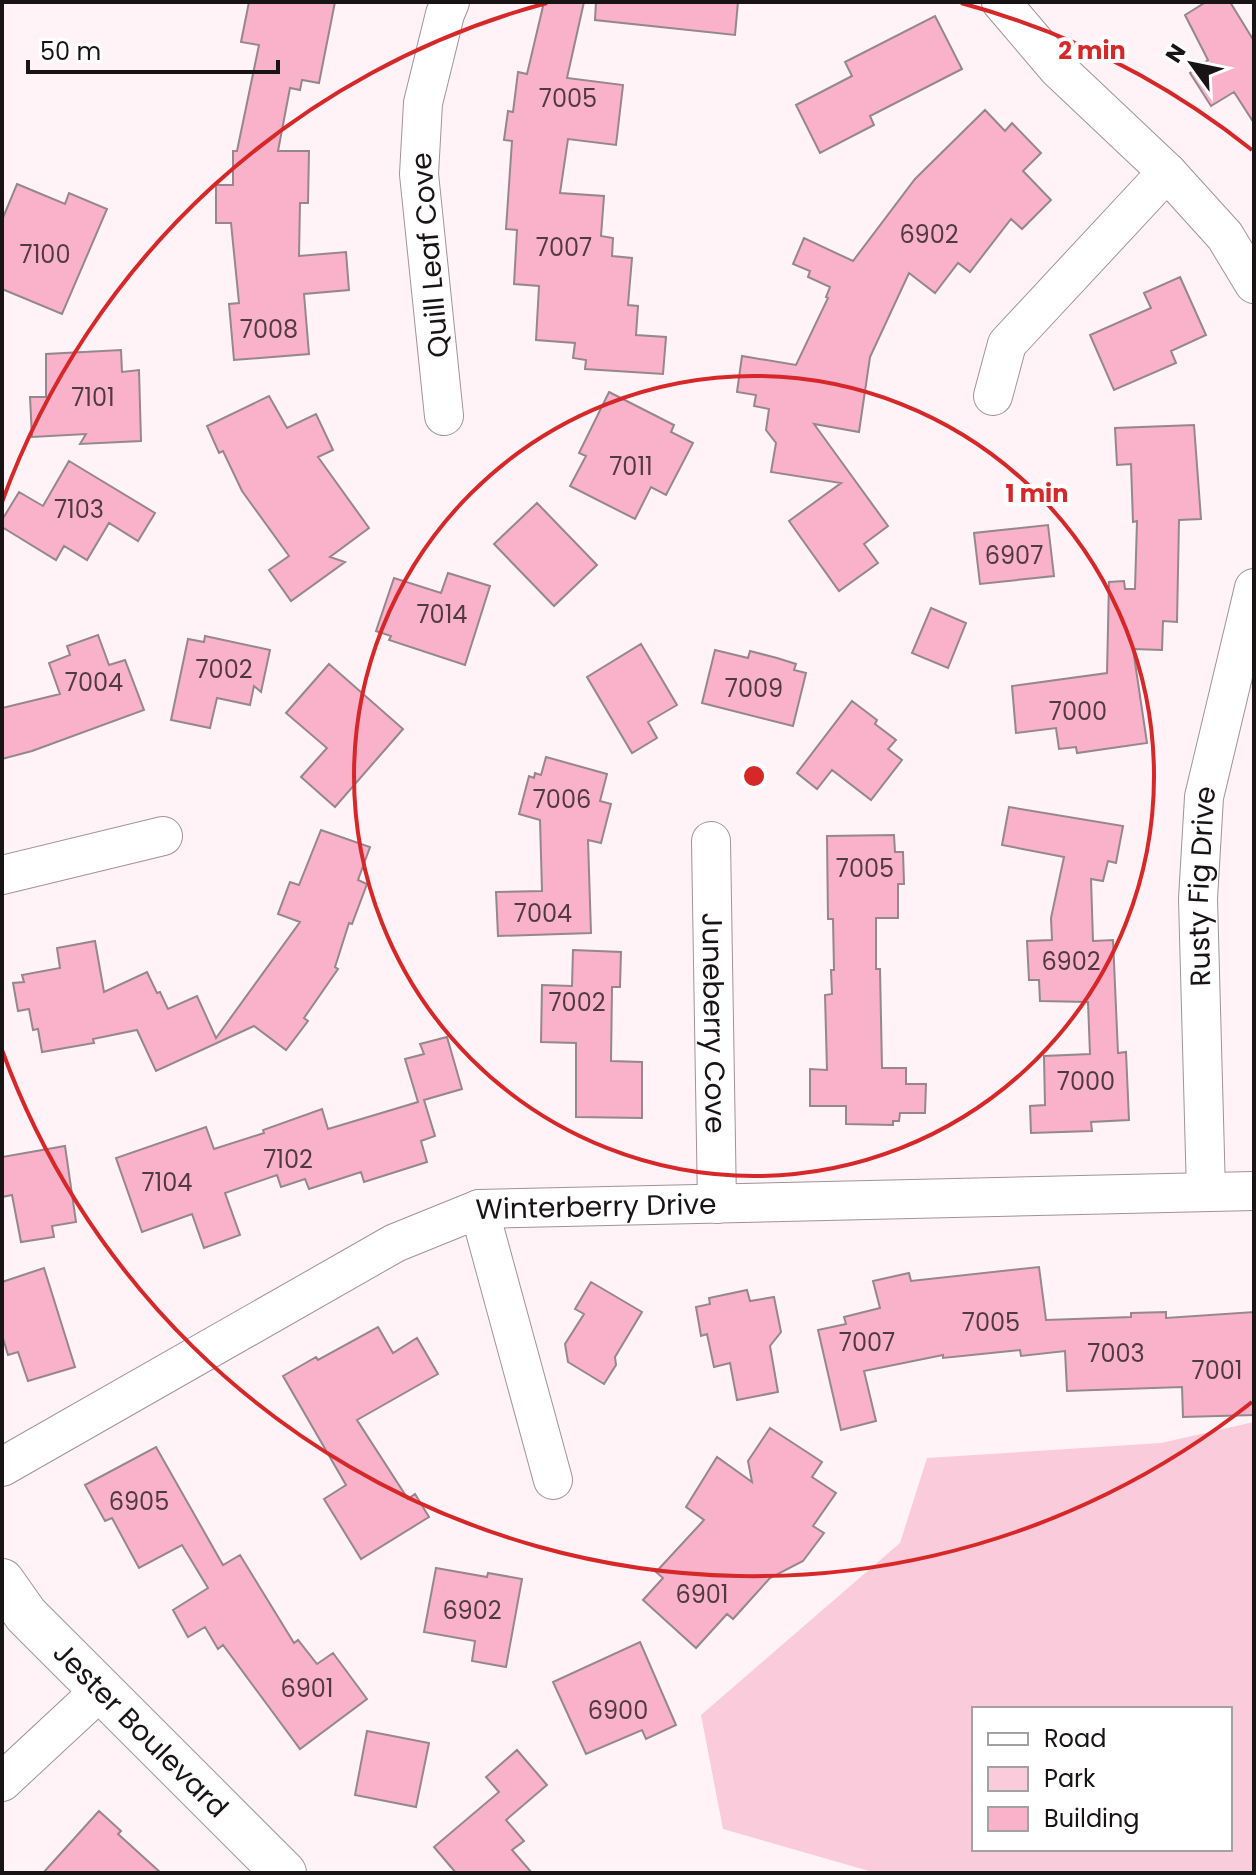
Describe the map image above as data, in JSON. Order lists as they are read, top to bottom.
{
  "streets": {
    "street": [
      "Quill Leaf Cove",
      "Rusty Fig Drive",
      "Juneberry Cove",
      "Winterberry Drive",
      "Jester Boulevard"
    ]
  },
  "crossings": [
    ["Rusty Fig Drive", "Winterberry Drive"],
    ["Juneberry Cove", "Winterberry Drive"]
  ],
  "house_numbers": [
    "7005",
    "6902",
    "7007",
    "7100",
    "7008",
    "7101",
    "7011",
    "7103",
    "6907",
    "7014",
    "7002",
    "7004",
    "7009",
    "7000",
    "7006",
    "7005",
    "7004",
    "6902",
    "7002",
    "7000",
    "7102",
    "7104",
    "7005",
    "7007",
    "7003",
    "7001",
    "6905",
    "6901",
    "6902",
    "6901",
    "6900"
  ],
  "legend": ["Road", "Park", "Building"],
  "scale_bar": "50 m",
  "north": "top left",
  "rings": ["2 min", "1 min"]
}
